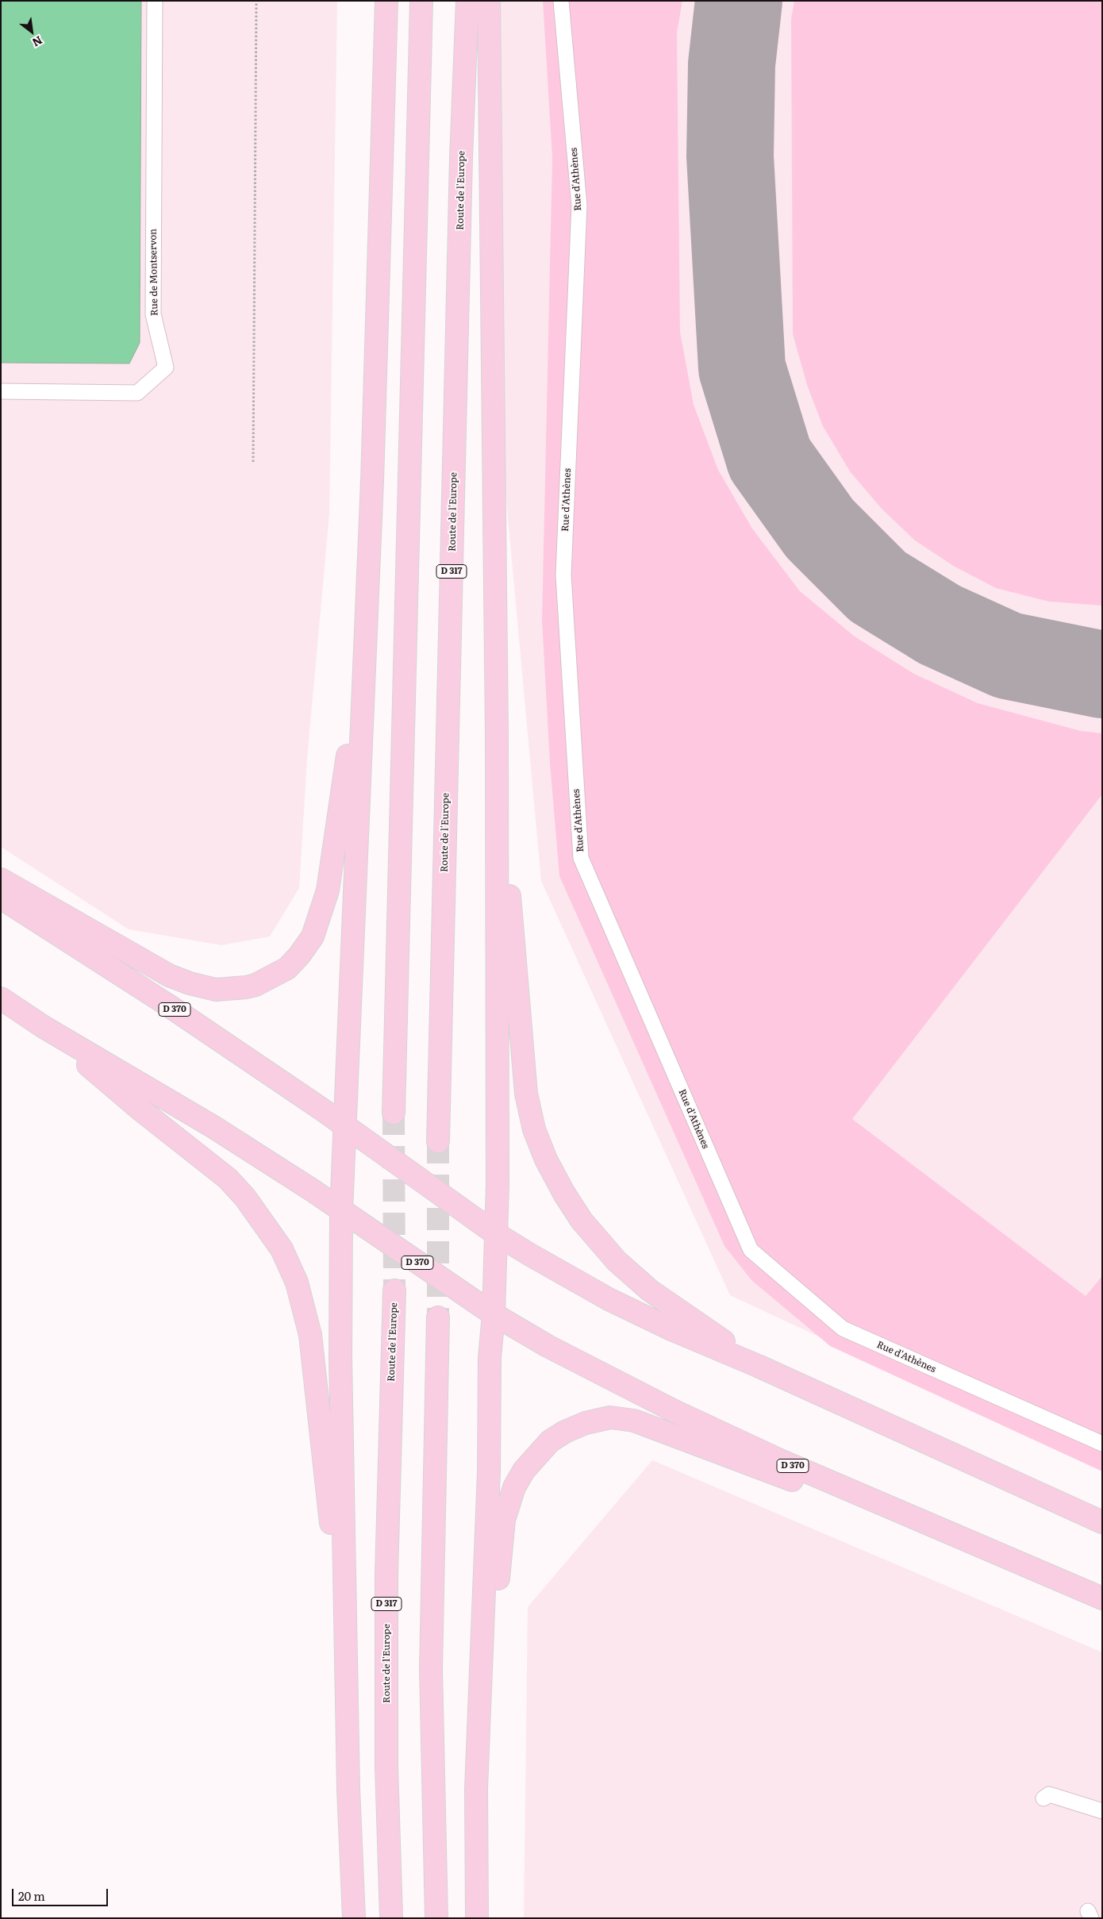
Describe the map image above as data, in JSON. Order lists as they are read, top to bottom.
{
  "streets": {
    "main road": ["Route de l'Europe", "D 317", "D 370"],
    "lane": ["Rue d'Athènes", "Rue de Montservon"]
  },
  "scale_bar": "20 m",
  "north": "bottom right"
}
